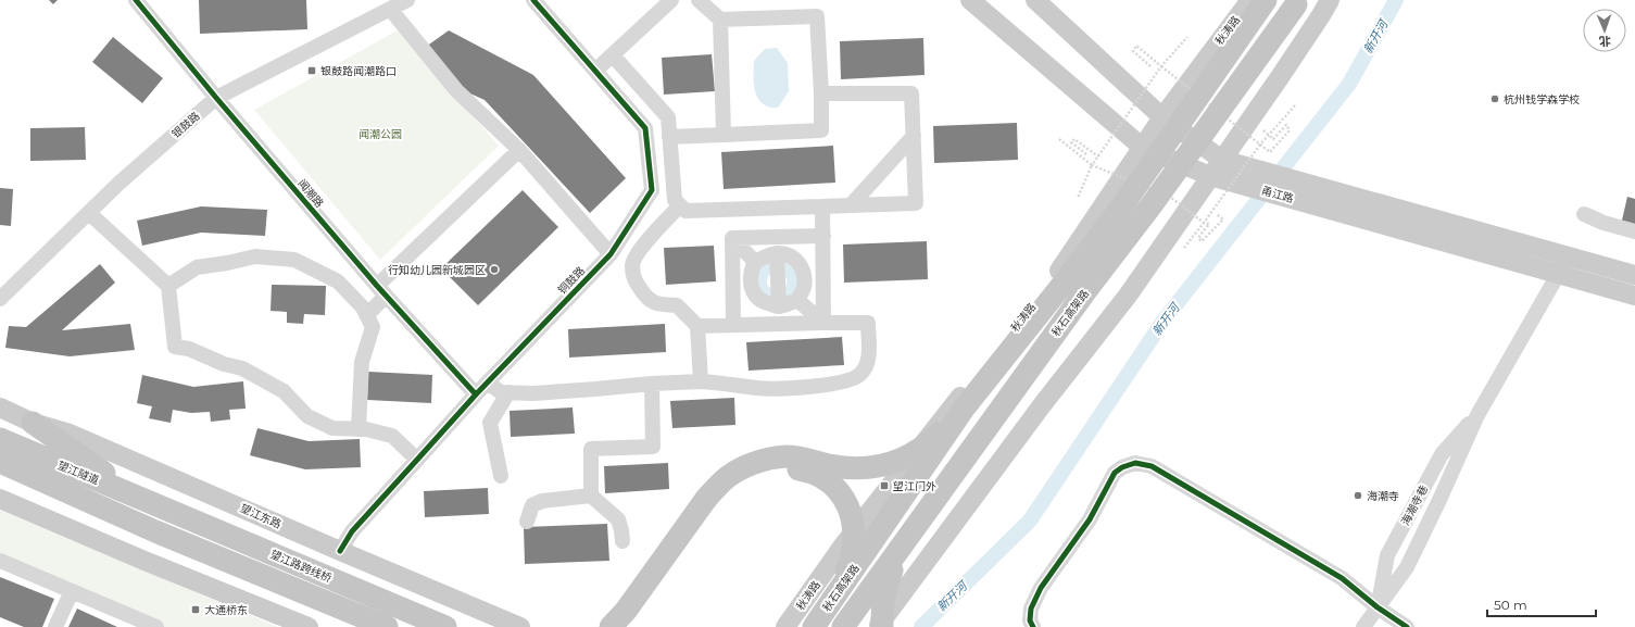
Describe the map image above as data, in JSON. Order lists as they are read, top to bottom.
{
  "streets": {
    "highway": ["秋石高架路", "望江隧道", "望江路跨线桥"],
    "main road": ["秋涛路", "甬江路", "望江东路"],
    "street": [
      "银鼓路",
      "闻潮路",
      "铜鼓路",
      "海潮寺巷"
    ]
  },
  "crossings": [
    ["秋涛路", "甬江路"],
    ["银鼓路", "闻潮路"],
    ["闻潮路", "铜鼓路"],
    ["甬江路", "海潮寺巷"],
    ["铜鼓路", "望江东路"],
    ["望江隧道", "望江路跨线桥"]
  ],
  "water": ["新开河"],
  "parks": ["闻潮公园"],
  "places": {
    "transit": ["银鼓路闻潮路口", "望江门外", "大通桥东"],
    "other": ["杭州钱学森学校", "行知幼儿园新城园区", "海潮寺"]
  },
  "scale_bar": "50 m",
  "north": "bottom"
}
